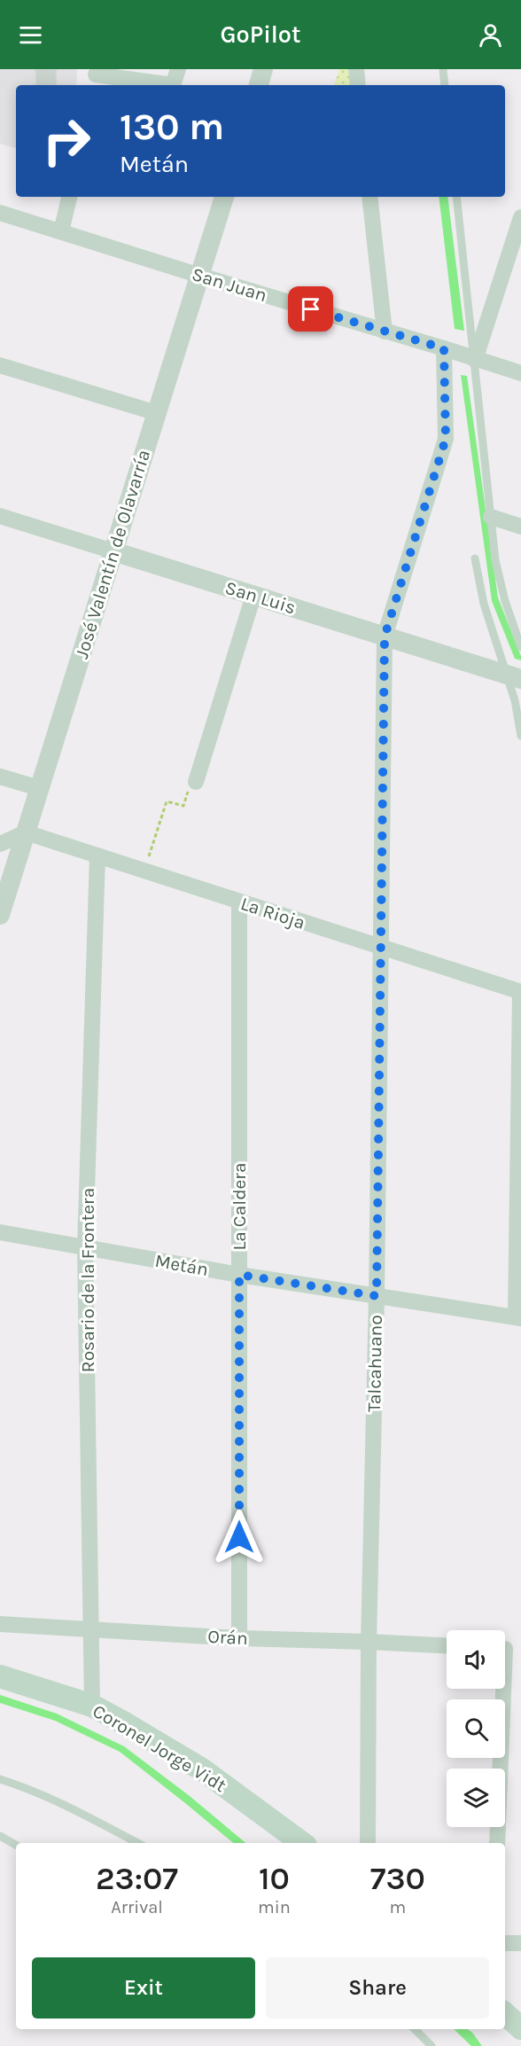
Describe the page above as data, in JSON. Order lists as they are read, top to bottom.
{
  "streets": {
    "main road": ["Coronel Jorge Vidt"],
    "street": [
      "San Juan",
      "José Valentín de Olavarría",
      "San Luis",
      "La Rioja",
      "La Caldera",
      "Metán",
      "Rosario de la Frontera",
      "Talcahuano",
      "Orán"
    ]
  },
  "crossings": [
    ["San Juan", "José Valentín de Olavarría"],
    ["San Juan", "Talcahuano"],
    ["José Valentín de Olavarría", "San Luis"],
    ["José Valentín de Olavarría", "La Rioja"],
    ["San Luis", "Talcahuano"],
    ["La Rioja", "La Caldera"],
    ["La Rioja", "Rosario de la Frontera"],
    ["La Rioja", "Talcahuano"],
    ["La Caldera", "Metán"],
    ["La Caldera", "Orán"],
    ["Metán", "Rosario de la Frontera"],
    ["Metán", "Talcahuano"],
    ["Rosario de la Frontera", "Orán"],
    ["Rosario de la Frontera", "Coronel Jorge Vidt"],
    ["Talcahuano", "Orán"]
  ],
  "page": {
    "header": "GoPilot",
    "turn": ["130 m", "Metán"],
    "eta": [
      "23:07",
      "Arrival",
      "10",
      "min",
      "730",
      "m"
    ],
    "buttons": ["Exit", "Share"]
  }
}
